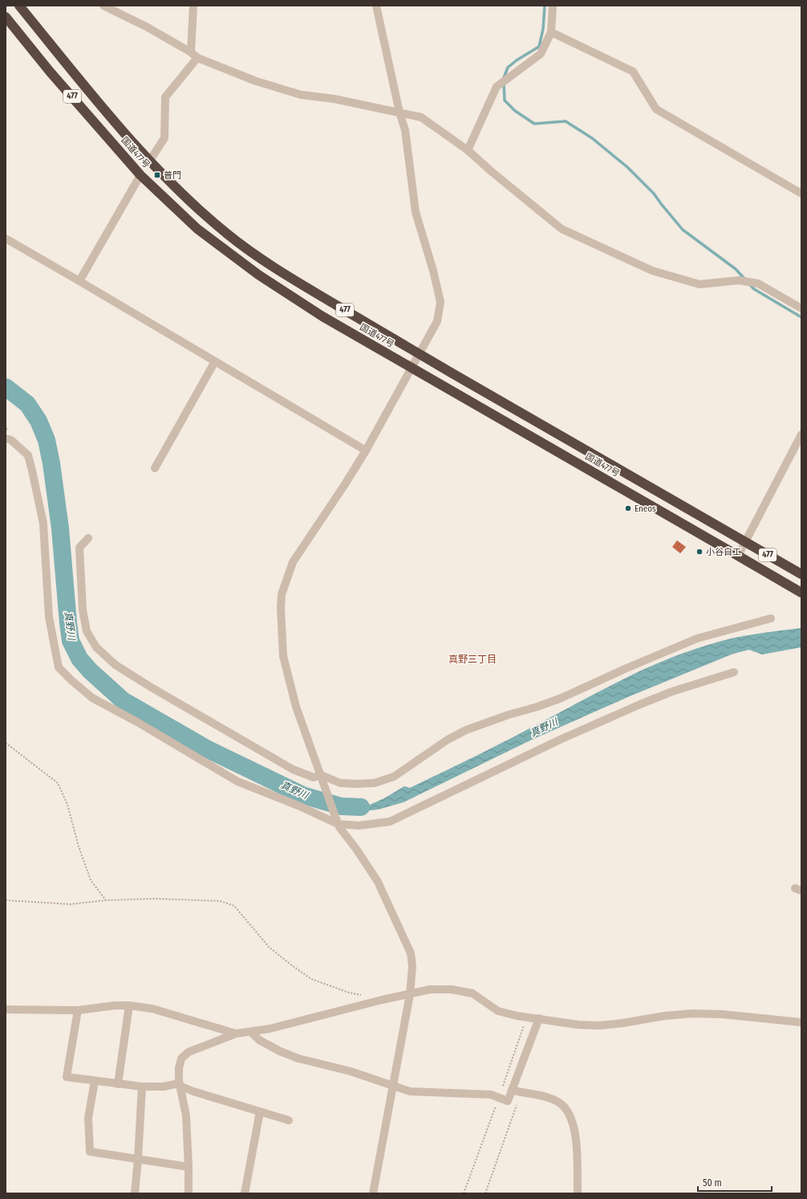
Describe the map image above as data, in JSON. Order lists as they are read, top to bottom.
{
  "streets": {
    "highway": ["477", "国道477号"]
  },
  "districts": ["真野三丁目"],
  "water": ["真野川"],
  "places": {
    "transit": ["普門"],
    "other": ["Eneos", "小谷自工"]
  },
  "scale_bar": "50 m"
}
